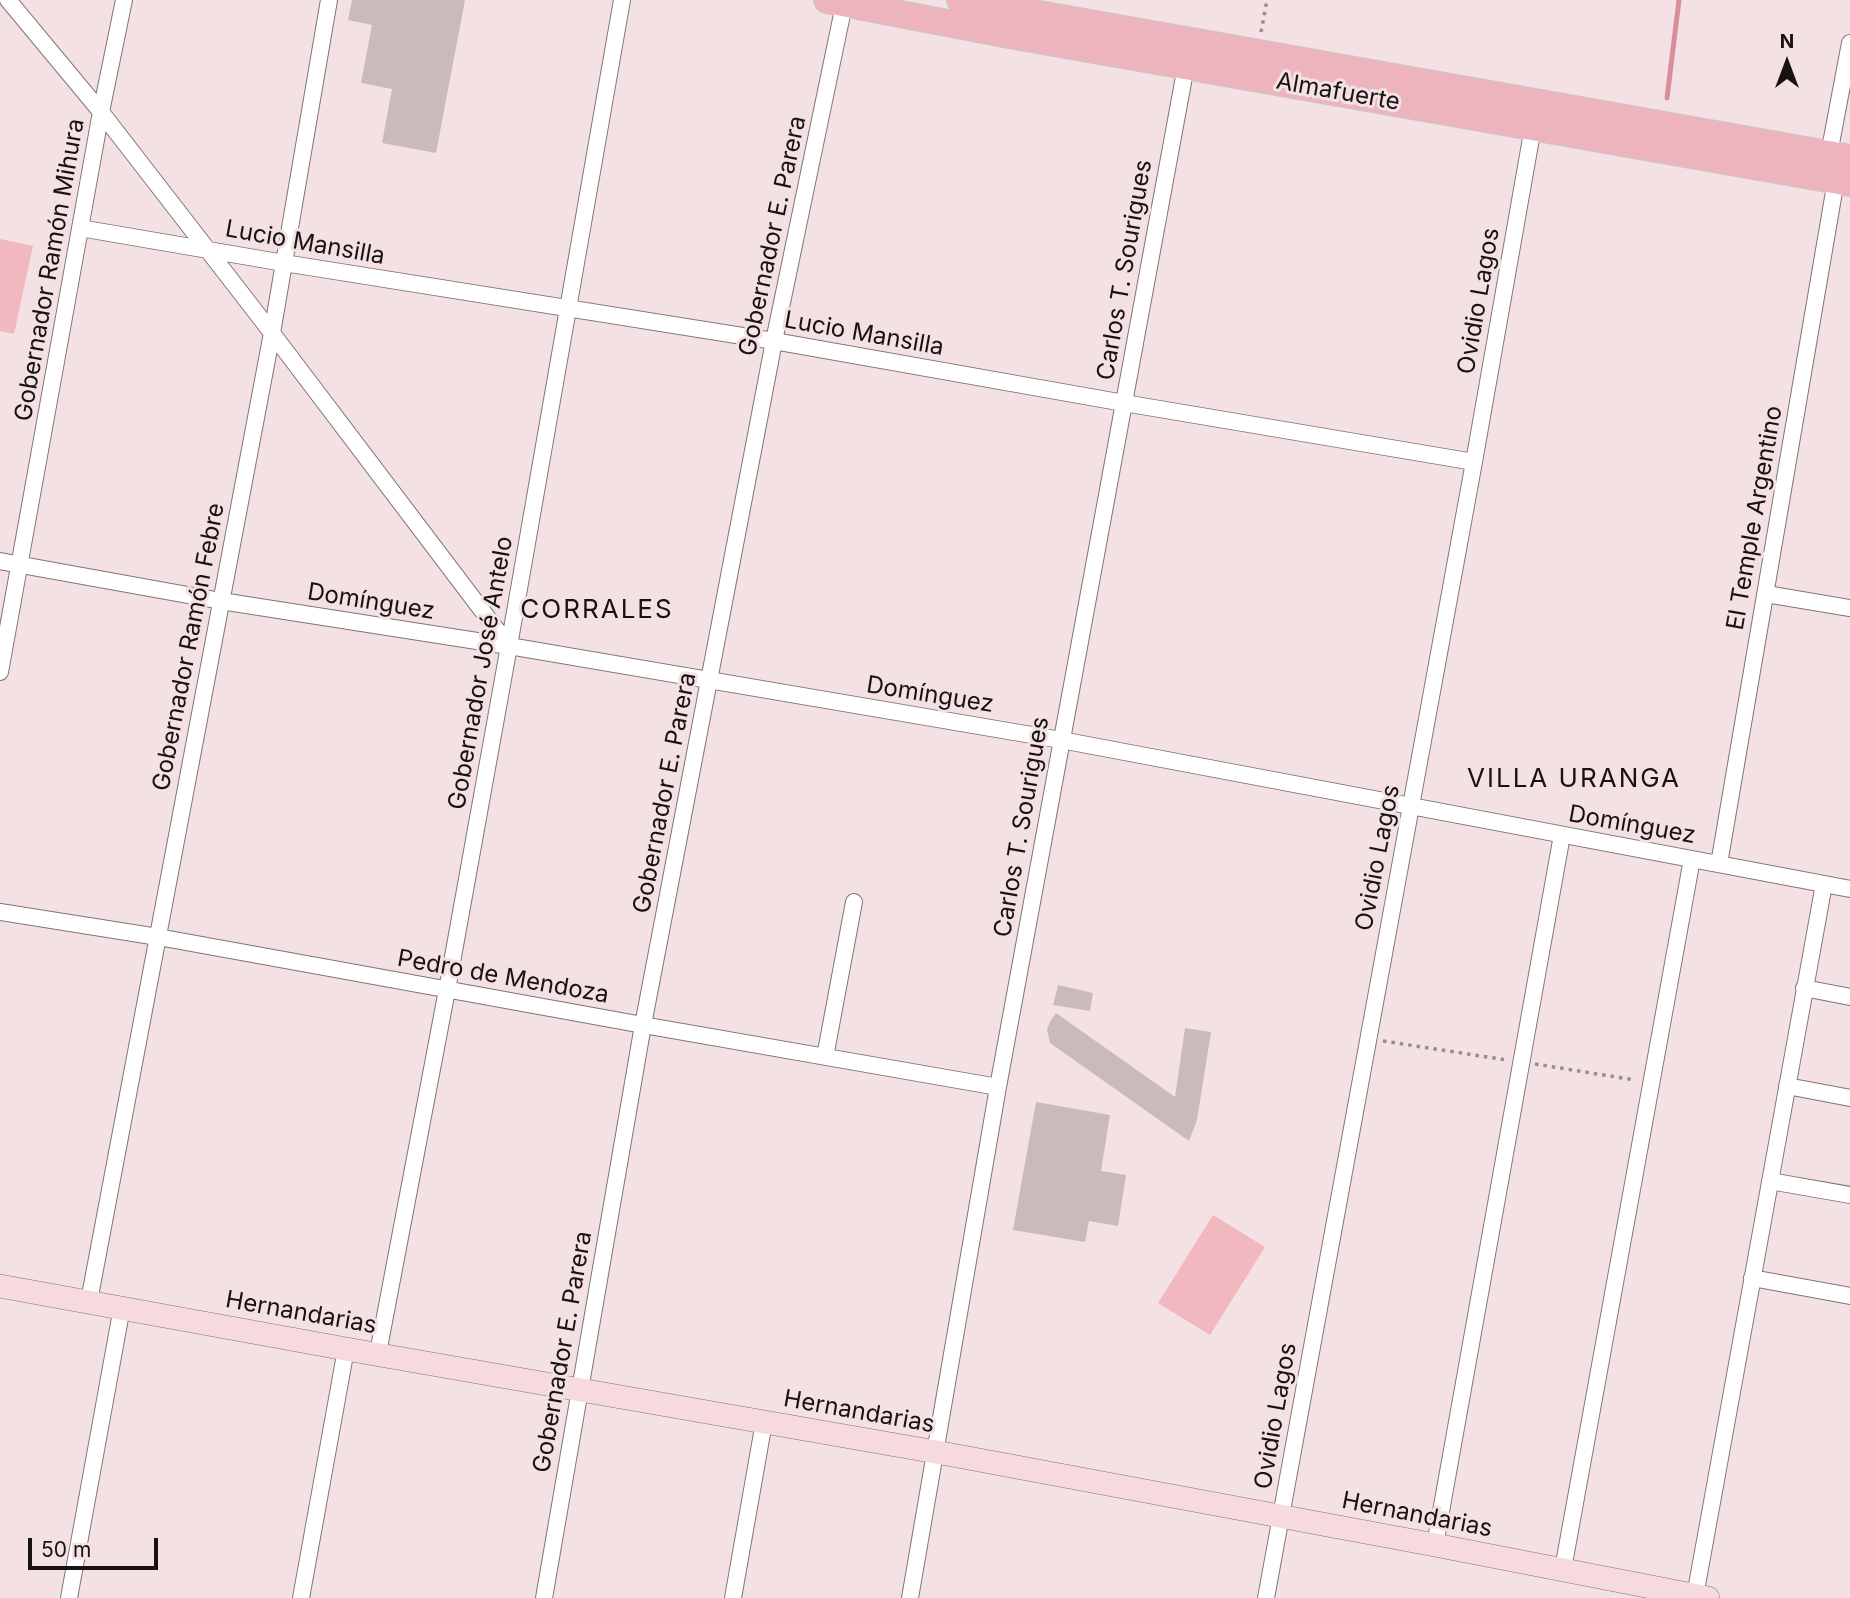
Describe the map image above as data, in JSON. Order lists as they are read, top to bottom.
{
  "streets": {
    "main road": ["Almafuerte"],
    "street": [
      "Gobernador E. Parera",
      "Lucio Mansilla",
      "Gobernador Ramón Mihura",
      "Carlos T. Sourigues",
      "Ovidio Lagos",
      "El Temple Argentino",
      "Domínguez",
      "Gobernador Ramón Febre",
      "Gobernador José Antelo",
      "Pedro de Mendoza",
      "Hernandarias"
    ]
  },
  "crossings": [
    ["Almafuerte", "Gobernador E. Parera"],
    ["Almafuerte", "Carlos T. Sourigues"],
    ["Almafuerte", "Ovidio Lagos"],
    ["Almafuerte", "El Temple Argentino"],
    ["Gobernador E. Parera", "Lucio Mansilla"],
    ["Gobernador E. Parera", "Domínguez"],
    ["Gobernador E. Parera", "Pedro de Mendoza"],
    ["Gobernador E. Parera", "Hernandarias"],
    ["Lucio Mansilla", "Gobernador Ramón Mihura"],
    ["Lucio Mansilla", "Carlos T. Sourigues"],
    ["Lucio Mansilla", "Ovidio Lagos"],
    ["Lucio Mansilla", "Gobernador Ramón Febre"],
    ["Lucio Mansilla", "Gobernador José Antelo"],
    ["Gobernador Ramón Mihura", "Domínguez"],
    ["Carlos T. Sourigues", "Domínguez"],
    ["Carlos T. Sourigues", "Pedro de Mendoza"],
    ["Carlos T. Sourigues", "Hernandarias"],
    ["Ovidio Lagos", "Domínguez"],
    ["Ovidio Lagos", "Hernandarias"],
    ["El Temple Argentino", "Domínguez"],
    ["Domínguez", "Gobernador Ramón Febre"],
    ["Domínguez", "Gobernador José Antelo"],
    ["Gobernador Ramón Febre", "Pedro de Mendoza"],
    ["Gobernador Ramón Febre", "Hernandarias"],
    ["Gobernador José Antelo", "Pedro de Mendoza"],
    ["Gobernador José Antelo", "Hernandarias"]
  ],
  "districts": ["CORRALES", "VILLA URANGA"],
  "scale_bar": "50 m",
  "north": "top"
}
